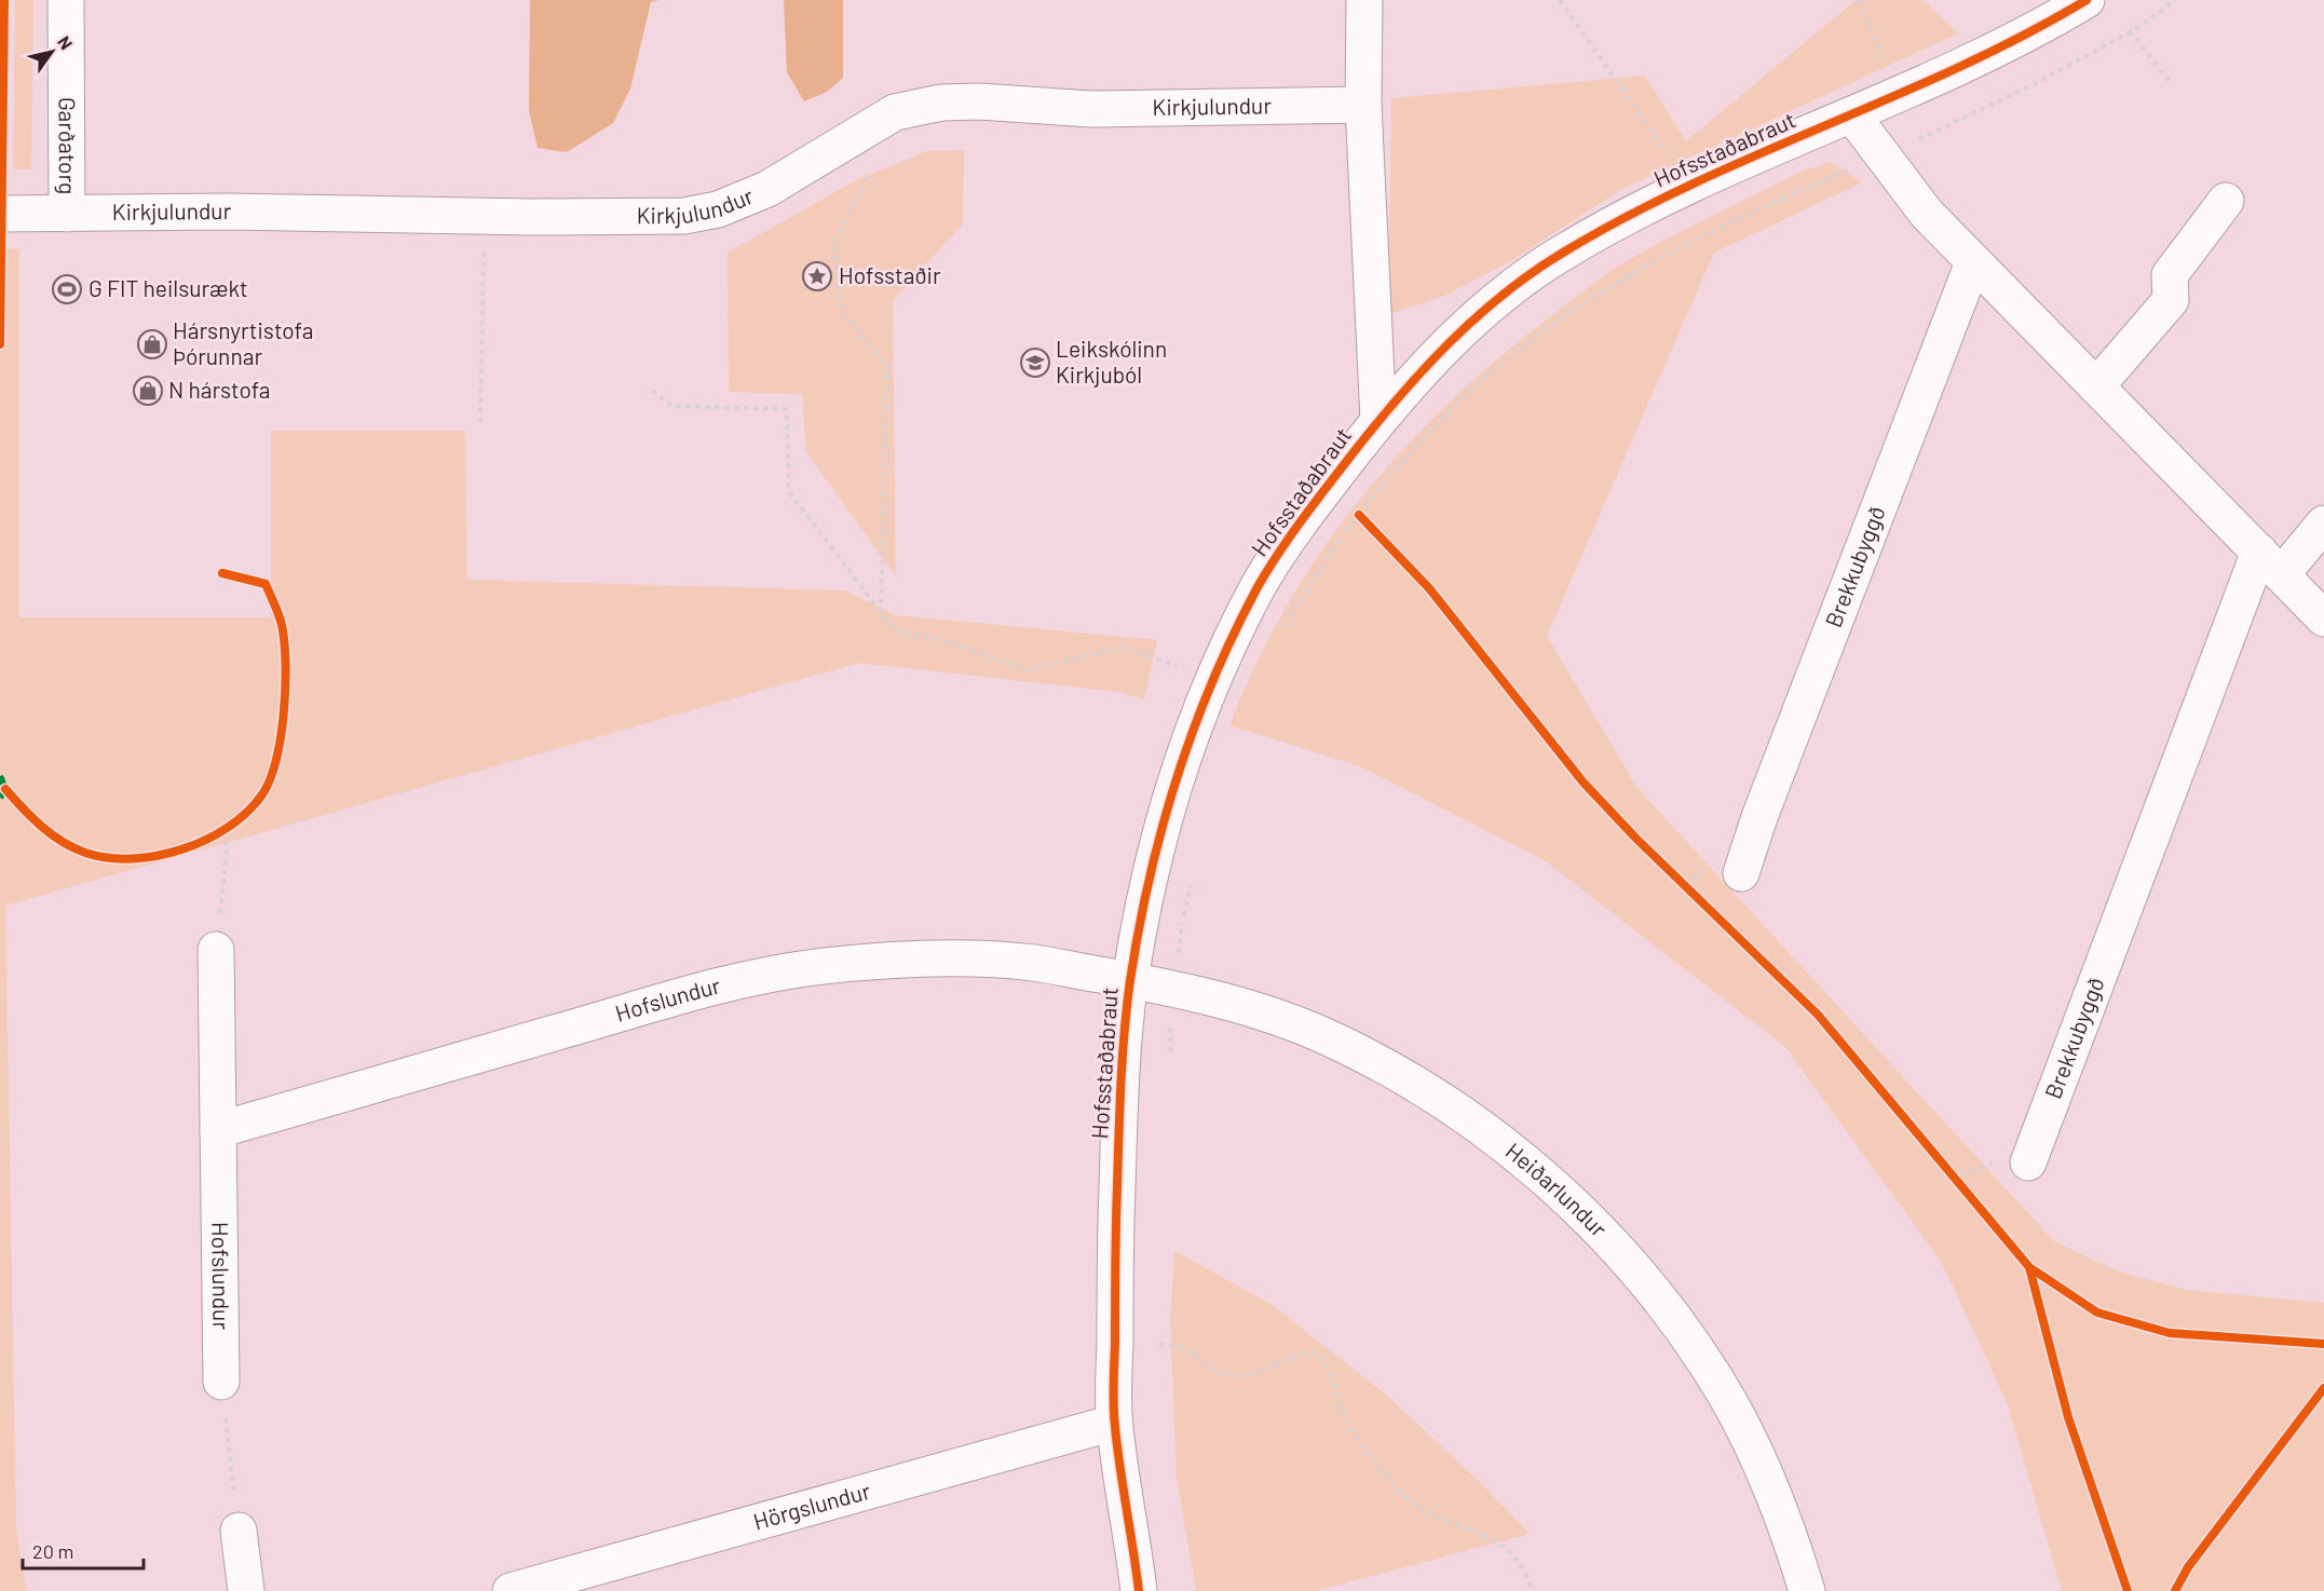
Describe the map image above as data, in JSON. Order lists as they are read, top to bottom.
{
  "streets": {
    "street": [
      "Kirkjulundur",
      "Garðatorg",
      "Hofsstaðabraut",
      "Brekkubyggð",
      "Hofslundur",
      "Heiðarlundur",
      "Hörgslundur"
    ]
  },
  "crossings": [
    ["Kirkjulundur", "Garðatorg"],
    ["Hofsstaðabraut", "Hofslundur"],
    ["Hofsstaðabraut", "Heiðarlundur"],
    ["Hofsstaðabraut", "Hörgslundur"],
    ["Hofslundur", "Heiðarlundur"]
  ],
  "places": {
    "place": ["Hofsstaðir"],
    "sports": ["G FIT heilsurækt"],
    "shop": ["Hársnyrtistofa Þórunnar", "N hárstofa"],
    "school or university": ["Leikskólinn Kirkjuból"]
  },
  "scale_bar": "20 m",
  "north": "top right"
}
